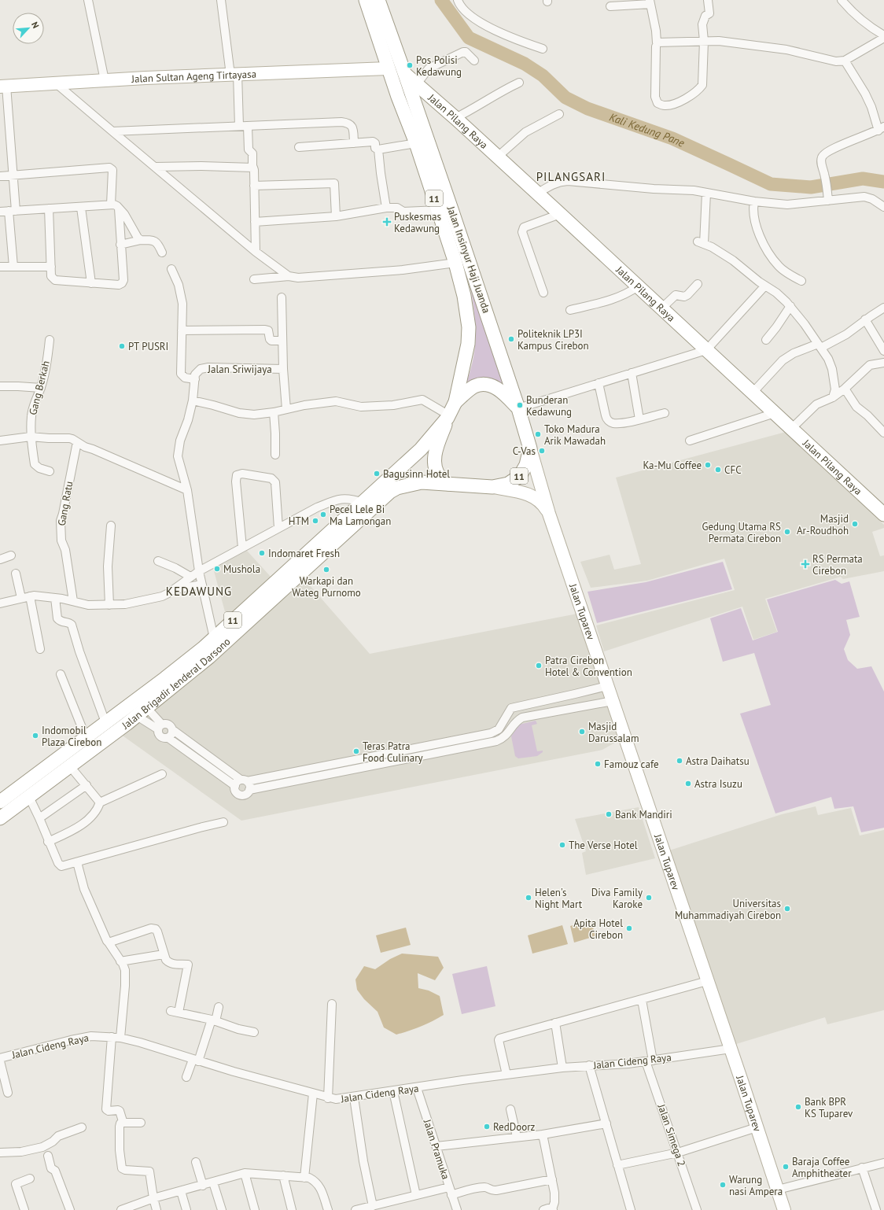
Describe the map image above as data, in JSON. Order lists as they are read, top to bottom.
{
  "streets": {
    "highway": [
      "Jalan Pilang Raya",
      "11",
      "Jalan Insinyur Haji Juanda",
      "Jalan Brigadir Jenderal Darsono"
    ],
    "main road": ["Jalan Sultan Ageng Tirtayasa", "Jalan Tuparev"],
    "street": [
      "Jalan Sriwijaya",
      "Gang Berkah",
      "Gang Ratu",
      "Jalan Cideng Raya",
      "Jalan Simega 2",
      "Jalan Pramuka"
    ]
  },
  "crossings": [
    ["Jalan Sultan Ageng Tirtayasa", "Jalan Insinyur Haji Juanda"],
    ["Jalan Pilang Raya", "Jalan Insinyur Haji Juanda"],
    ["11", "Jalan Insinyur Haji Juanda"],
    ["11", "Jalan Tuparev"],
    ["11", "Jalan Brigadir Jenderal Darsono"],
    ["Jalan Insinyur Haji Juanda", "Jalan Tuparev"],
    ["Jalan Insinyur Haji Juanda", "Jalan Brigadir Jenderal Darsono"],
    ["Jalan Sriwijaya", "Jalan Brigadir Jenderal Darsono"],
    ["Jalan Tuparev", "Jalan Brigadir Jenderal Darsono"],
    ["Jalan Tuparev", "Jalan Cideng Raya"],
    ["Jalan Cideng Raya", "Jalan Simega 2"],
    ["Jalan Cideng Raya", "Jalan Pramuka"]
  ],
  "districts": ["PILANGSARI", "KEDAWUNG"],
  "water": ["Kali Kedung Pane"],
  "places": {
    "other": [
      "Pos Polisi Kedawung",
      "Politeknik LP3I Kampus Cirebon",
      "PT PUSRI",
      "Bunderan Kedawung",
      "Toko Madura Arik Mawadah",
      "C-Vas",
      "Ka-Mu Coffee",
      "CFC",
      "Bagusinn Hotel",
      "Pecel Lele Bi Ma Lamongan",
      "HTM",
      "Masjid Ar-Roudhoh",
      "Gedung Utama RS Permata Cirebon",
      "Indomaret Fresh",
      "Mushola",
      "Warkapi dan Wateg Purnomo",
      "Patra Cirebon Hotel & Convention",
      "Masjid Darussalam",
      "Indomobil Plaza Cirebon",
      "Teras Patra Food Culinary",
      "Astra Daihatsu",
      "Famouz cafe",
      "Astra Isuzu",
      "Bank Mandiri",
      "The Verse Hotel",
      "Helen's Night Mart",
      "Diva Family Karoke",
      "Universitas Muhammadiyah Cirebon",
      "Apita Hotel Cirebon",
      "Bank BPR KS Tuparev",
      "RedDoorz",
      "Baraja Coffee Amphitheater",
      "Warung nasi Ampera"
    ],
    "health": ["Puskesmas Kedawung", "RS Permata Cirebon"]
  },
  "north": "top right"
}
